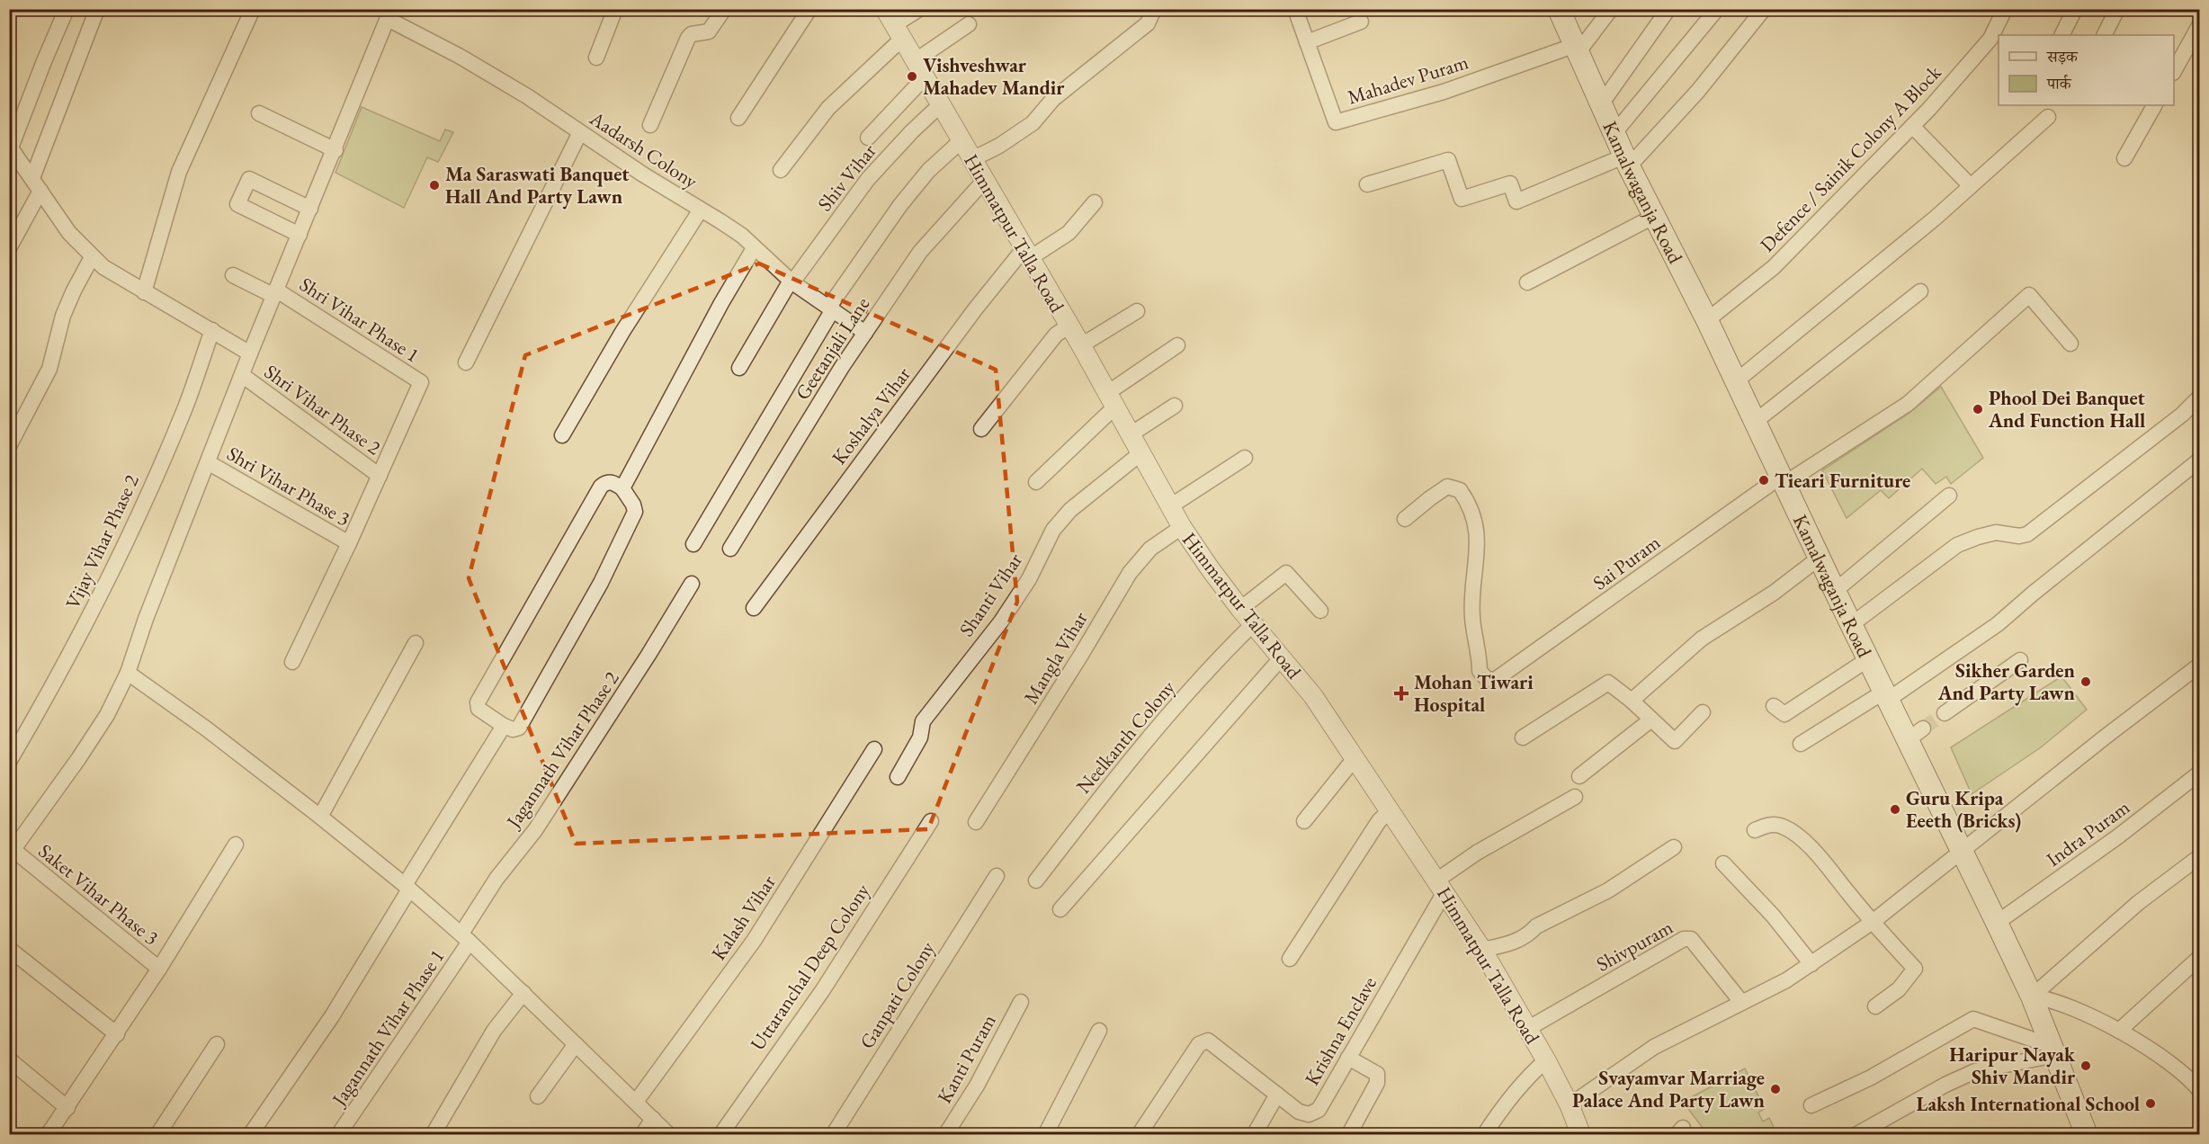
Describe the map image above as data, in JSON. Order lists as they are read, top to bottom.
{
  "streets": {
    "main road": ["Kamalwaganja Road"],
    "street": [
      "Mahadev Puram",
      "Aadarsh Colony",
      "Defence / Sainik Colony A Block",
      "Shiv Vihar",
      "Himmatpur Talla Road",
      "Shri Vihar Phase 1",
      "Geetanjali Lane",
      "Shri Vihar Phase 2",
      "Koshalya Vihar",
      "Shri Vihar Phase 3",
      "Vijay Vihar Phase 2",
      "Sai Puram",
      "Shanti Vihar",
      "Mangla Vihar",
      "Neelkanth Colony",
      "Jagannath Vihar Phase 2",
      "Indra Puram",
      "Saket Vihar Phase 3",
      "Kalash Vihar",
      "Shivpuram",
      "Uttaranchal Deep Colony",
      "Ganpati Colony",
      "Jagannath Vihar Phase 1",
      "Krishna Enclave",
      "Kanti Puram"
    ]
  },
  "crossings": [
    ["Mahadev Puram", "Kamalwaganja Road"],
    ["Aadarsh Colony", "Shiv Vihar"],
    ["Aadarsh Colony", "Geetanjali Lane"],
    ["Defence / Sainik Colony A Block", "Kamalwaganja Road"],
    ["Shiv Vihar", "Himmatpur Talla Road"],
    ["Kamalwaganja Road", "Sai Puram"],
    ["Kamalwaganja Road", "Indra Puram"],
    ["Himmatpur Talla Road", "Geetanjali Lane"],
    ["Himmatpur Talla Road", "Koshalya Vihar"],
    ["Himmatpur Talla Road", "Shanti Vihar"],
    ["Himmatpur Talla Road", "Mangla Vihar"],
    ["Himmatpur Talla Road", "Neelkanth Colony"],
    ["Himmatpur Talla Road", "Shivpuram"],
    ["Himmatpur Talla Road", "Krishna Enclave"],
    ["Shri Vihar Phase 1", "Shri Vihar Phase 2"],
    ["Jagannath Vihar Phase 2", "Jagannath Vihar Phase 1"]
  ],
  "places": {
    "other": [
      "Vishveshwar Mahadev Mandir",
      "Ma Saraswati Banquet Hall And Party Lawn",
      "Phool Dei Banquet And Function Hall",
      "Tieari Furniture",
      "Sikher Garden And Party Lawn",
      "Guru Kripa Eeeth (Bricks)",
      "Haripur Nayak Shiv Mandir",
      "Svayamvar Marriage Palace And Party Lawn",
      "Laksh International School"
    ],
    "health": ["Mohan Tiwari Hospital"]
  },
  "legend": ["सड़क", "पार्क"]
}
